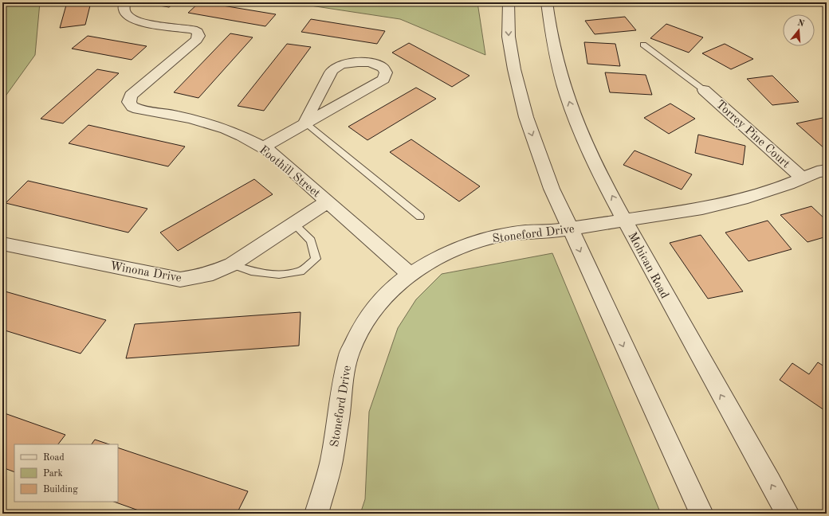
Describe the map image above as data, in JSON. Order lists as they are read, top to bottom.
{
  "streets": {
    "street": [
      "Torrey Pine Court",
      "Foothill Street",
      "Stoneford Drive",
      "Mohican Road",
      "Winona Drive"
    ]
  },
  "crossings": [
    ["Torrey Pine Court", "Stoneford Drive"],
    ["Foothill Street", "Stoneford Drive"],
    ["Foothill Street", "Winona Drive"],
    ["Stoneford Drive", "Mohican Road"]
  ],
  "legend": ["Road", "Park", "Building"],
  "north": "top"
}
